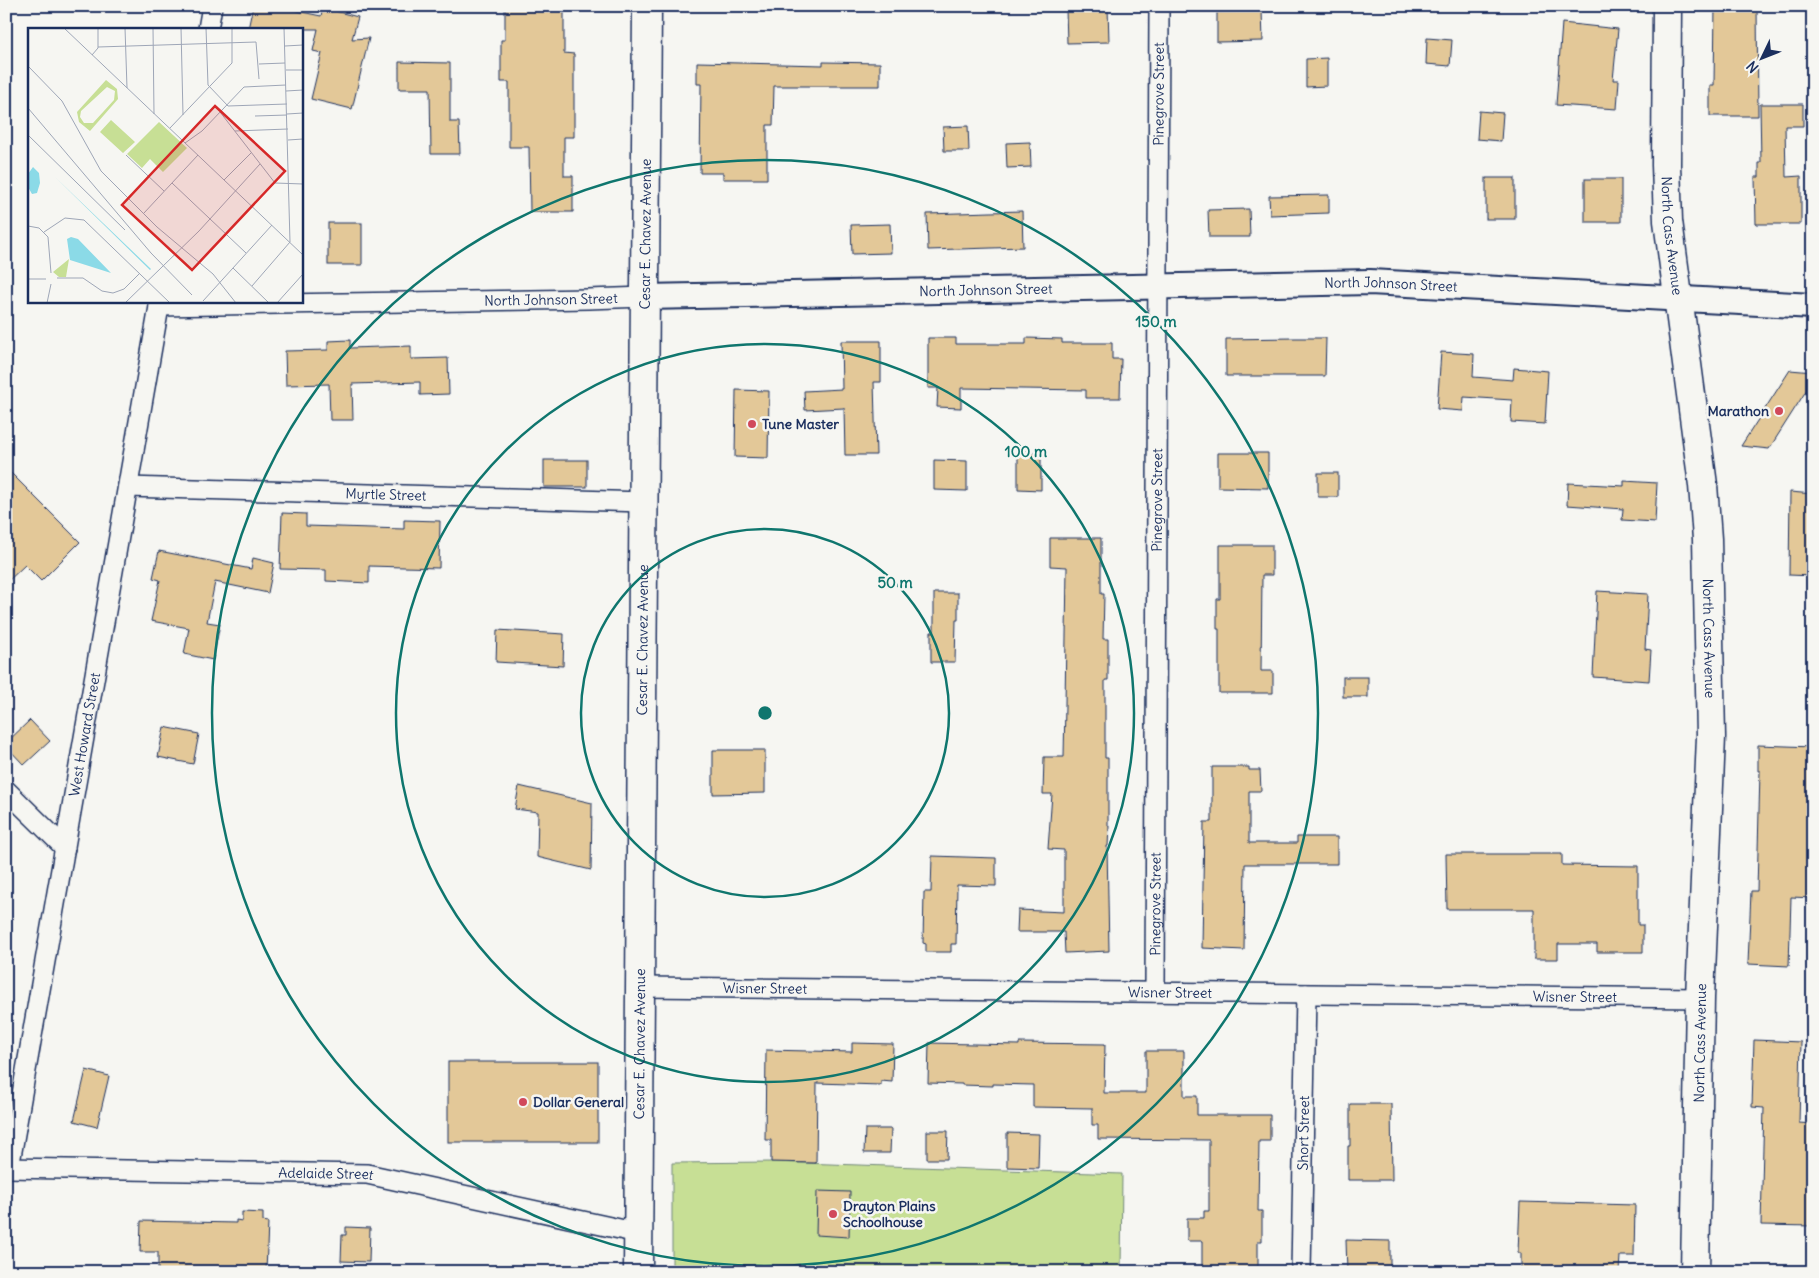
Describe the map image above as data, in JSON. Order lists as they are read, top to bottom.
{
  "streets": {
    "main road": ["Cesar E. Chavez Avenue", "North Cass Avenue"],
    "street": [
      "Pinegrove Street",
      "North Johnson Street",
      "Myrtle Street",
      "West Howard Street",
      "Wisner Street",
      "Short Street",
      "Adelaide Street"
    ]
  },
  "crossings": [
    ["Pinegrove Street", "North Johnson Street"],
    ["Pinegrove Street", "Wisner Street"],
    ["Cesar E. Chavez Avenue", "North Johnson Street"],
    ["Cesar E. Chavez Avenue", "Myrtle Street"],
    ["Cesar E. Chavez Avenue", "Wisner Street"],
    ["Cesar E. Chavez Avenue", "Adelaide Street"],
    ["North Cass Avenue", "North Johnson Street"],
    ["North Cass Avenue", "Wisner Street"],
    ["North Johnson Street", "West Howard Street"],
    ["Myrtle Street", "West Howard Street"],
    ["West Howard Street", "Adelaide Street"],
    ["Wisner Street", "Short Street"]
  ],
  "places": [
    "Marathon",
    "Tune Master",
    "Dollar General",
    "Drayton Plains Schoolhouse"
  ],
  "north": "bottom left",
  "rings": ["150 m", "100 m", "50 m"]
}
